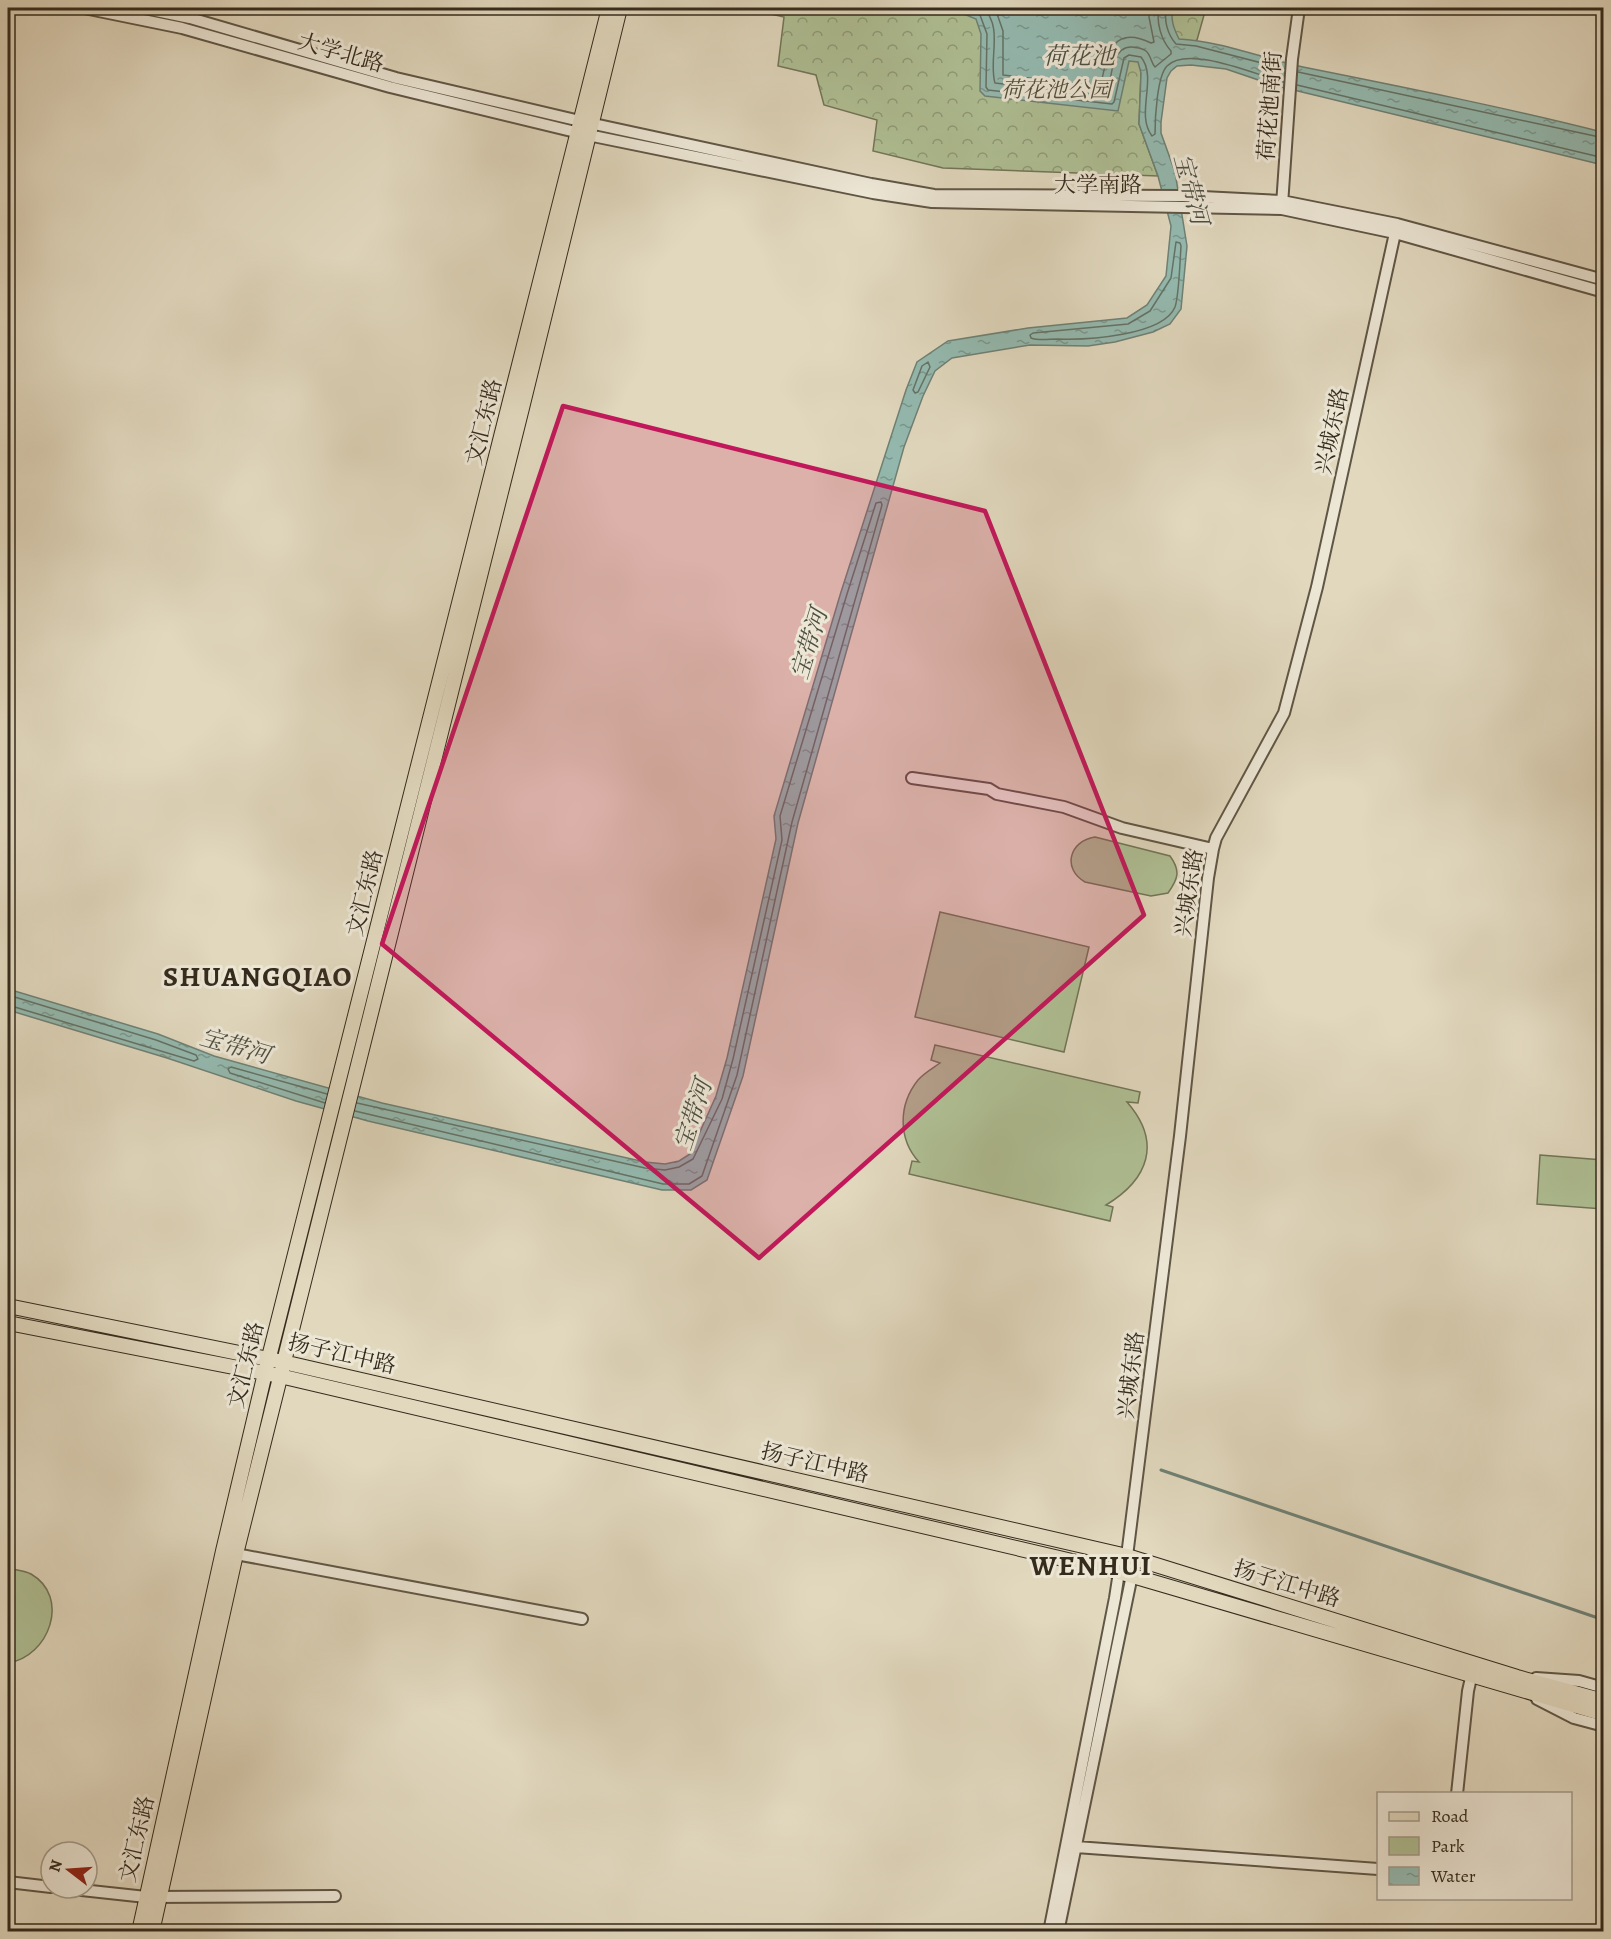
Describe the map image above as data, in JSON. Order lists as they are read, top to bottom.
{
  "streets": {
    "main road": ["文汇东路", "扬子江中路"],
    "street": [
      "大学北路",
      "荷花池南街",
      "大学南路",
      "兴城东路"
    ]
  },
  "crossings": [
    ["大学北路", "大学南路"],
    ["大学北路", "文汇东路"],
    ["荷花池南街", "大学南路"],
    ["大学南路", "文汇东路"],
    ["大学南路", "兴城东路"],
    ["文汇东路", "扬子江中路"],
    ["兴城东路", "扬子江中路"]
  ],
  "districts": ["SHUANGQIAO", "WENHUI"],
  "water": ["荷花池", "宝带河"],
  "parks": ["荷花池公园"],
  "legend": ["Road", "Park", "Water"],
  "north": "left"
}
